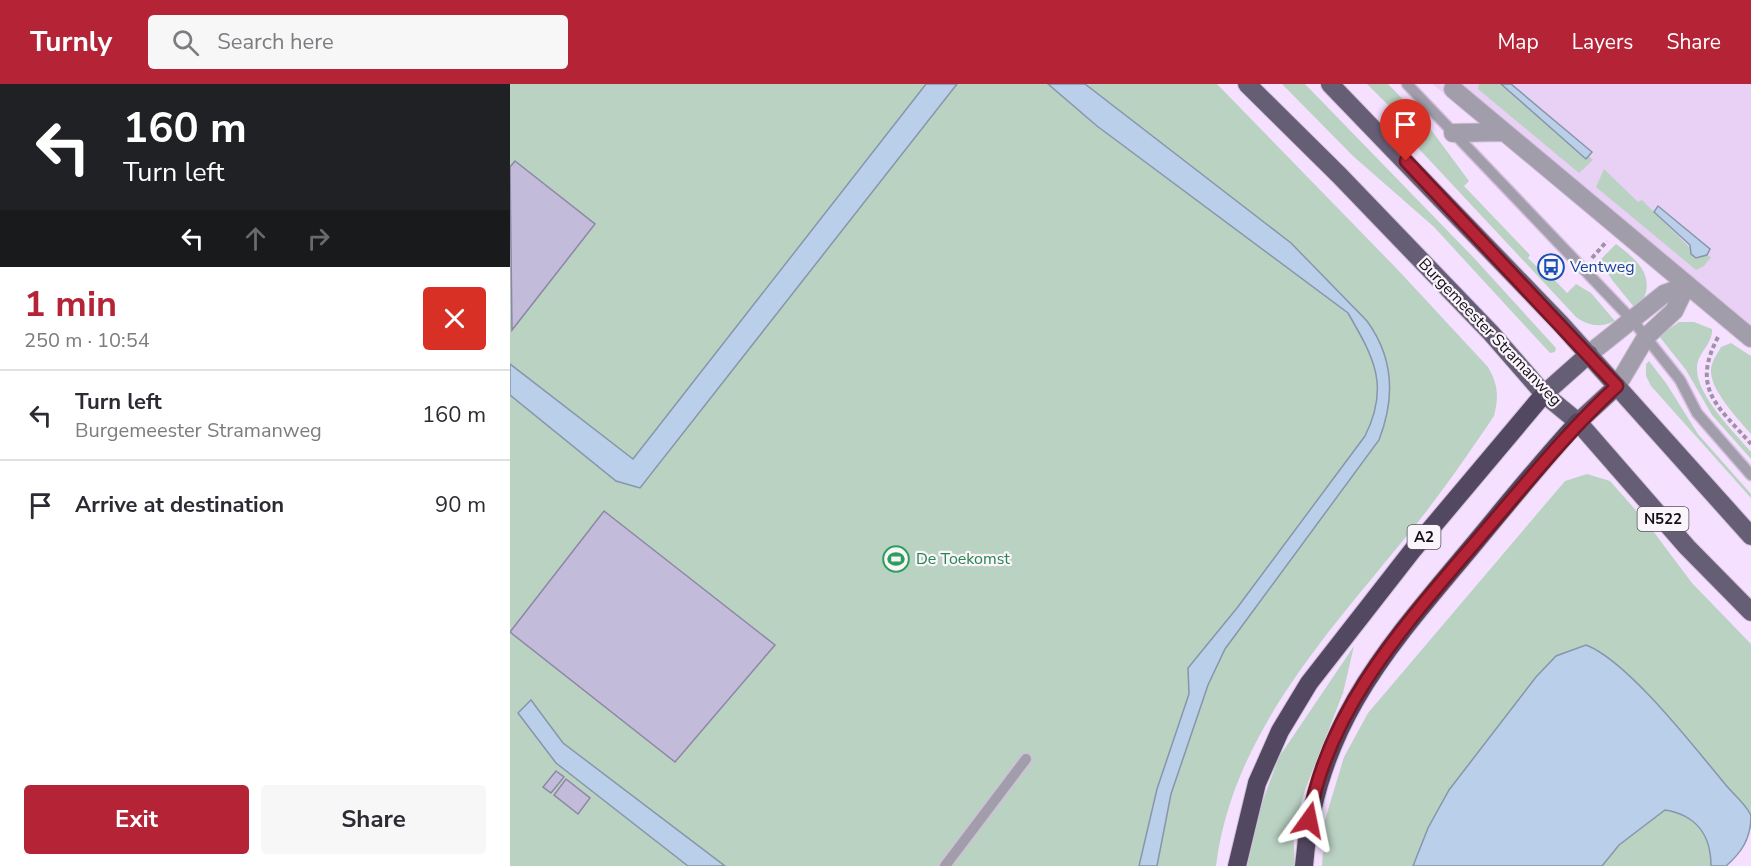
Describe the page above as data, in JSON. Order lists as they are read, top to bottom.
{
  "streets": {
    "highway": ["A2"],
    "main road": ["Burgemeester Stramanweg", "N522"]
  },
  "crossings": [
    ["Burgemeester Stramanweg", "A2"]
  ],
  "places": {
    "bus stop": ["Ventweg"],
    "sports": ["De Toekomst"]
  },
  "page": {
    "header": "Turnly",
    "search": "Search here",
    "nav": ["Map", "Layers", "Share"],
    "turn": ["160 m", "Turn left"],
    "heading": ["1 min", "250 m · 10:54"],
    "list": [
      {
        "name": "Turn left",
        "note": "Burgemeester Stramanweg",
        "value": "160 m"
      },
      {
        "name": "Arrive at destination",
        "value": "90 m"
      }
    ],
    "buttons": ["Exit", "Share"]
  }
}
